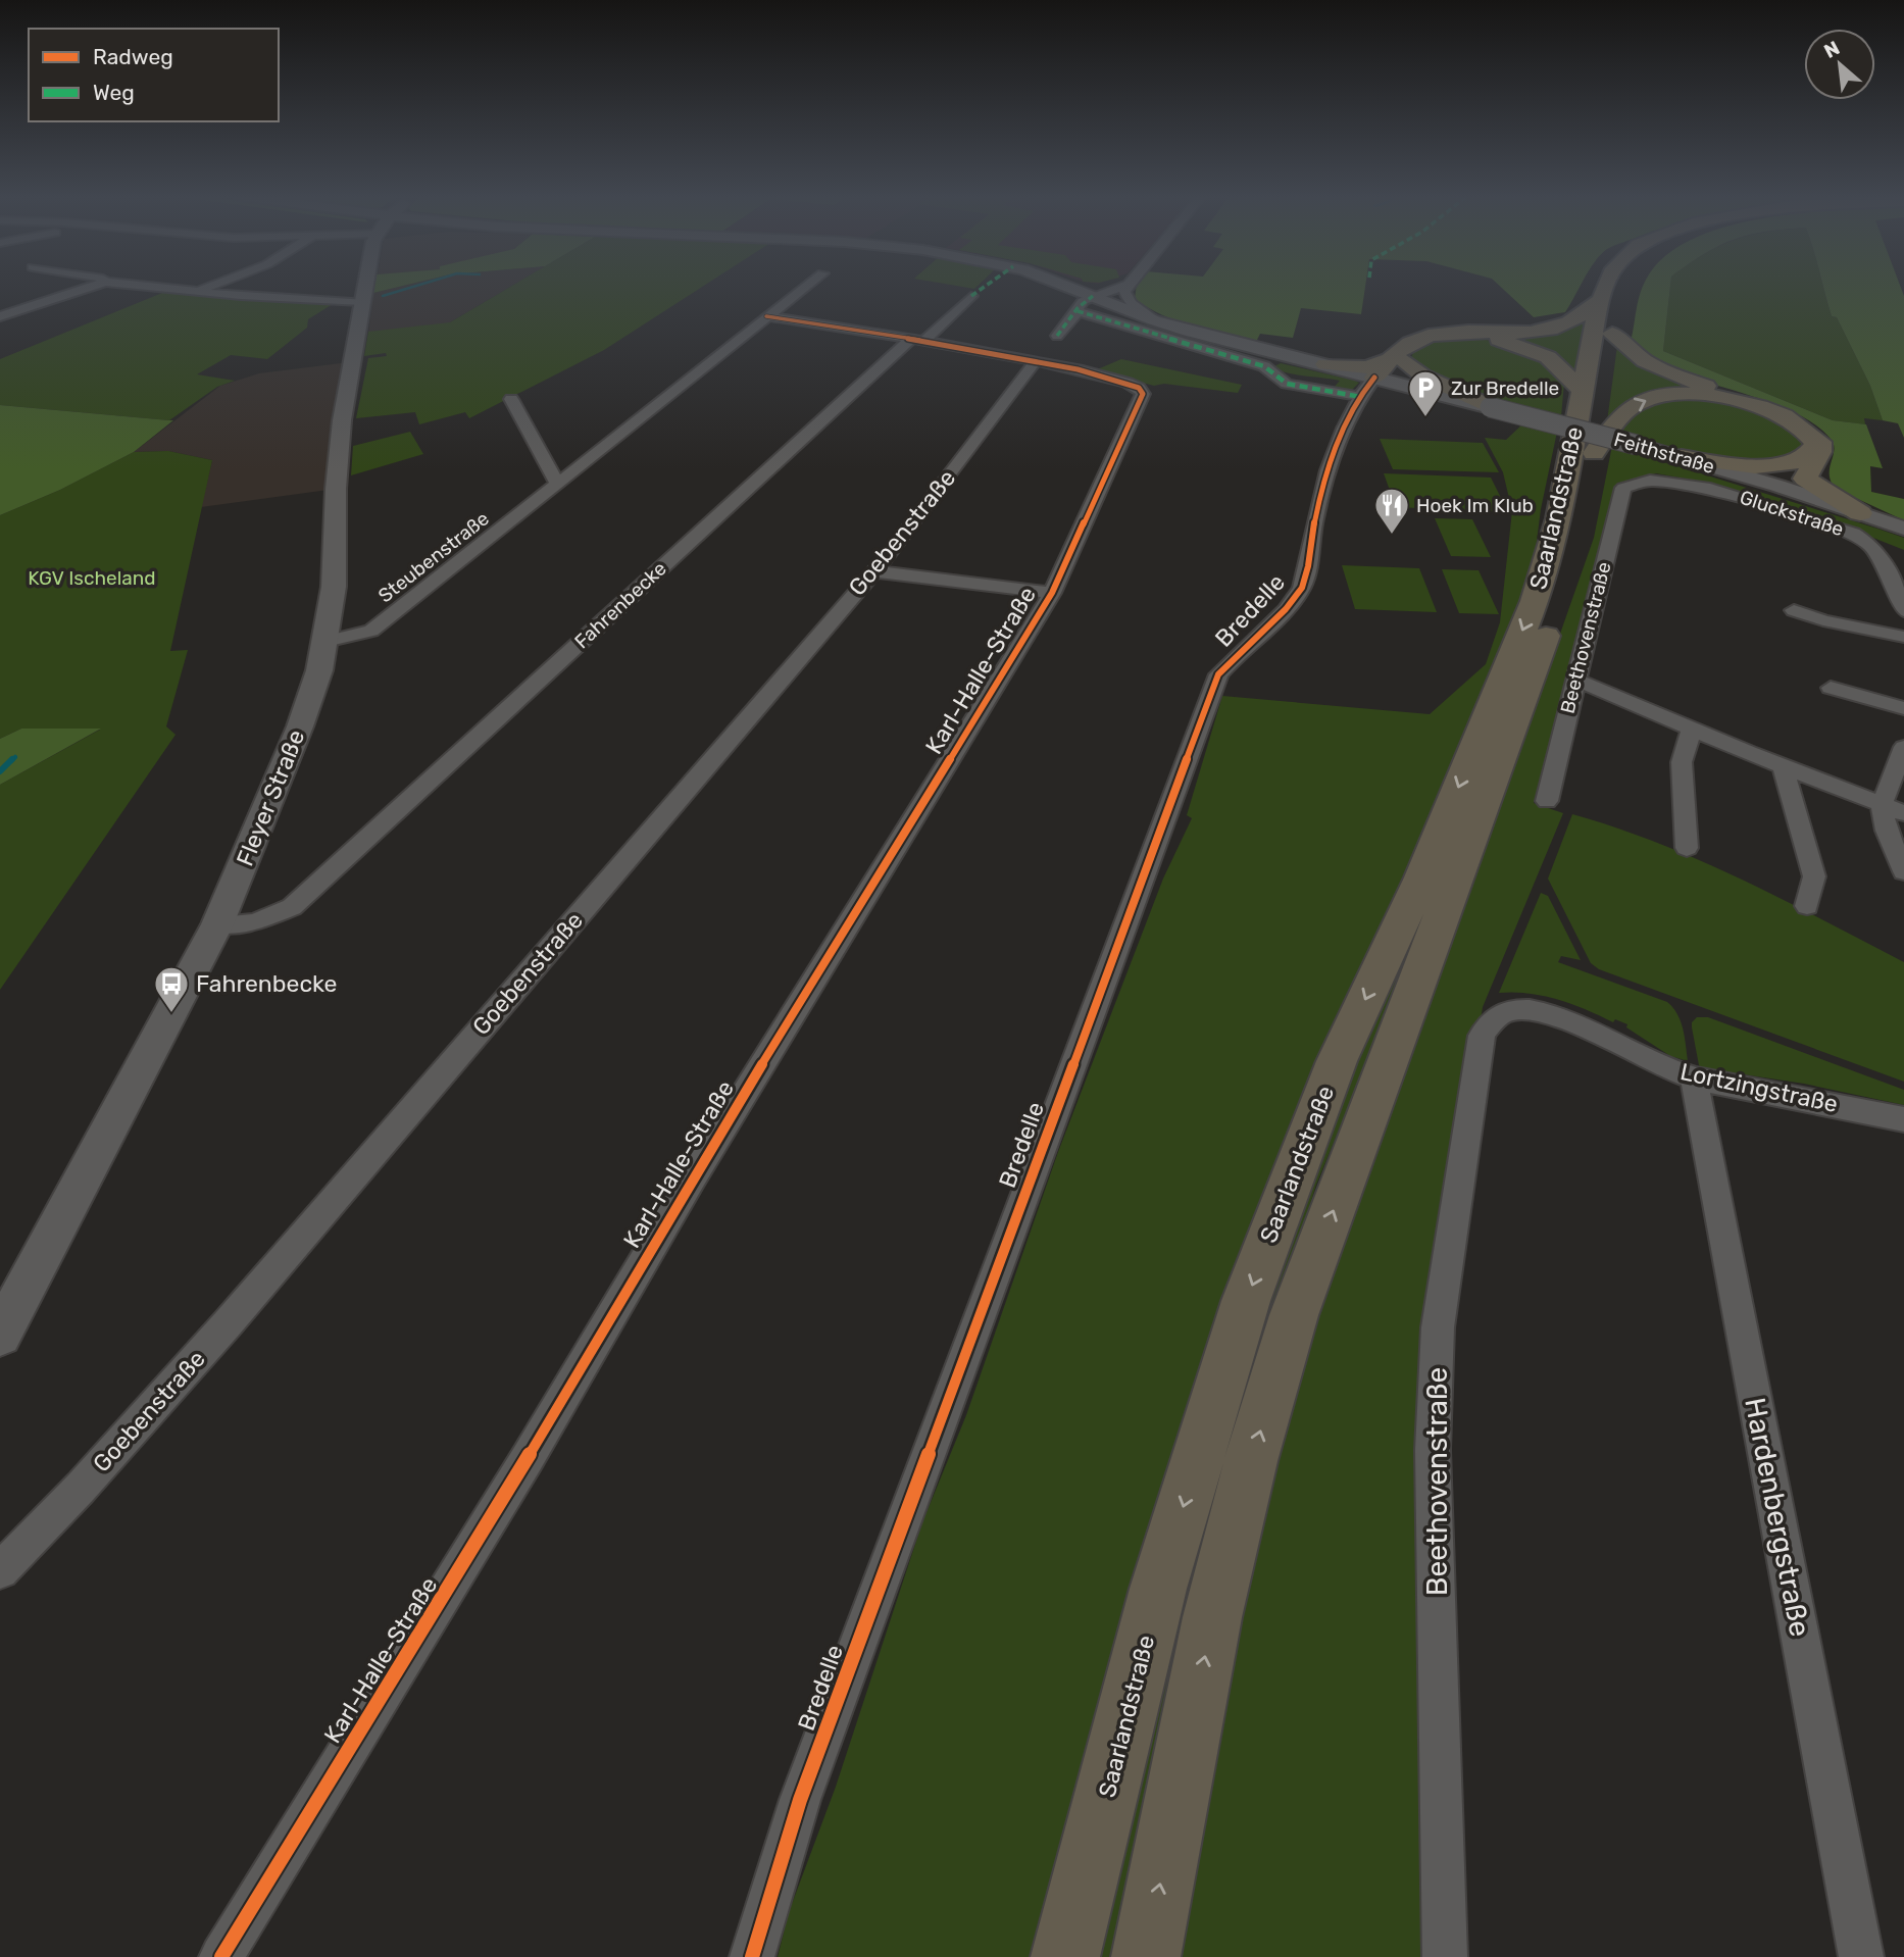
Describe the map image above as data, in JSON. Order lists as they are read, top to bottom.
{
  "streets": {
    "highway": ["Saarlandstraße"],
    "main road": ["Feithstraße", "Fleyer Straße"],
    "street": [
      "Gluckstraße",
      "Goebenstraße",
      "Steubenstraße",
      "Fahrenbecke",
      "Bredelle",
      "Beethovenstraße",
      "Karl-Halle-Straße",
      "Lortzingstraße",
      "Hardenbergstraße"
    ]
  },
  "crossings": [
    ["Feithstraße", "Bredelle"],
    ["Gluckstraße", "Beethovenstraße"],
    ["Goebenstraße", "Karl-Halle-Straße"],
    ["Steubenstraße", "Fleyer Straße"],
    ["Fahrenbecke", "Fleyer Straße"],
    ["Beethovenstraße", "Lortzingstraße"],
    ["Lortzingstraße", "Hardenbergstraße"]
  ],
  "parks": ["KGV Ischeland"],
  "places": {
    "parking": ["Zur Bredelle"],
    "restaurant": ["Hoek Im Klub"],
    "bus stop": ["Fahrenbecke"]
  },
  "legend": ["Radweg", "Weg"],
  "north": "top left"
}
